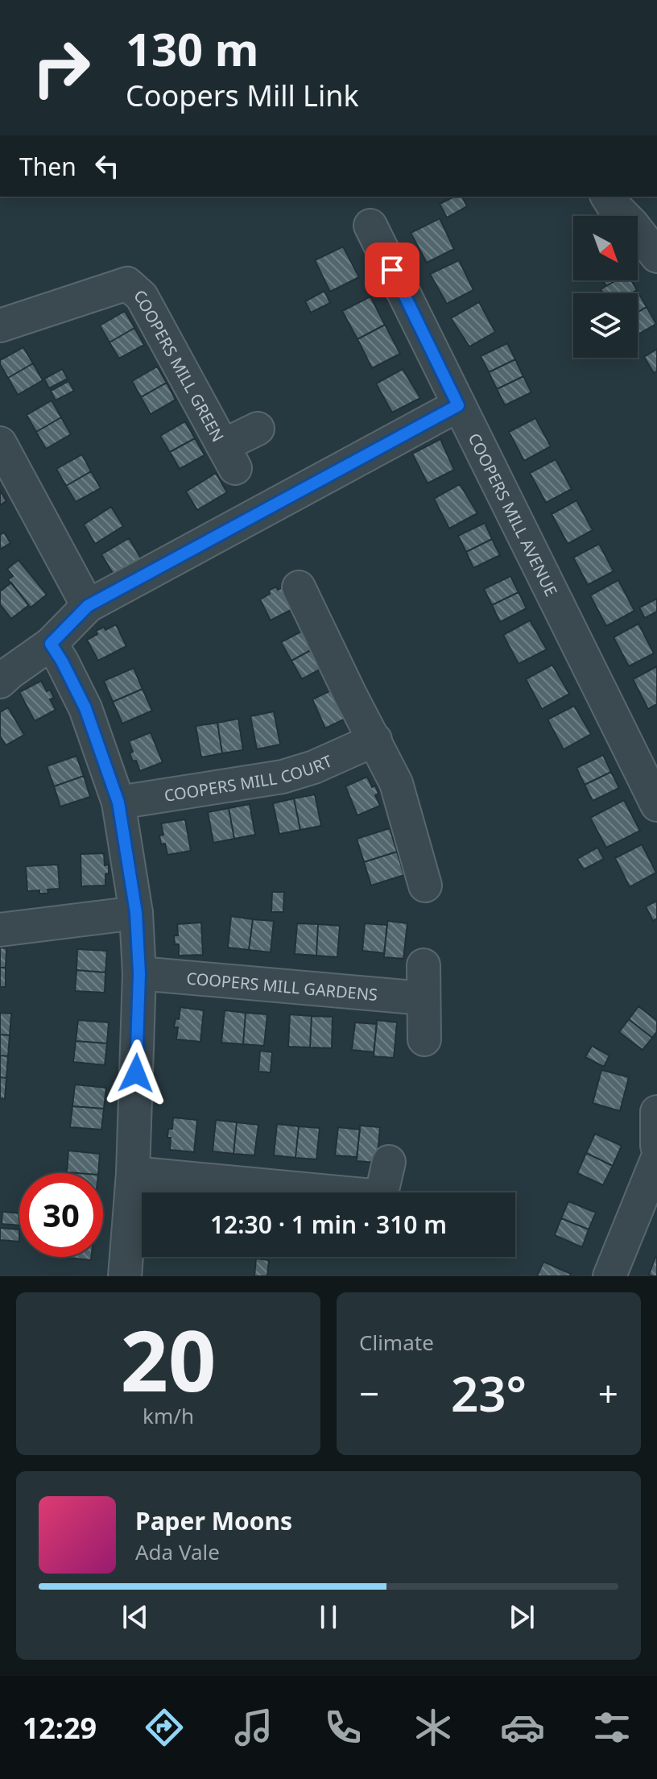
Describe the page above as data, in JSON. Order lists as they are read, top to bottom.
{
  "streets": {
    "street": [
      "COOPERS MILL GREEN",
      "COOPERS MILL AVENUE",
      "COOPERS MILL COURT",
      "COOPERS MILL GARDENS"
    ]
  },
  "north": "bottom right",
  "page": {
    "turn": ["130 m", "Coopers Mill Link"],
    "then": "Then",
    "limit": "30",
    "trip": "12:30 · 1 min · 310 m",
    "tile": [
      ["20", "km/h"],
      "Climate"
    ],
    "heat": ["−", "23°", "+"],
    "song": ["Paper Moons", "Ada Vale"],
    "tabs": "12:29"
  }
}
